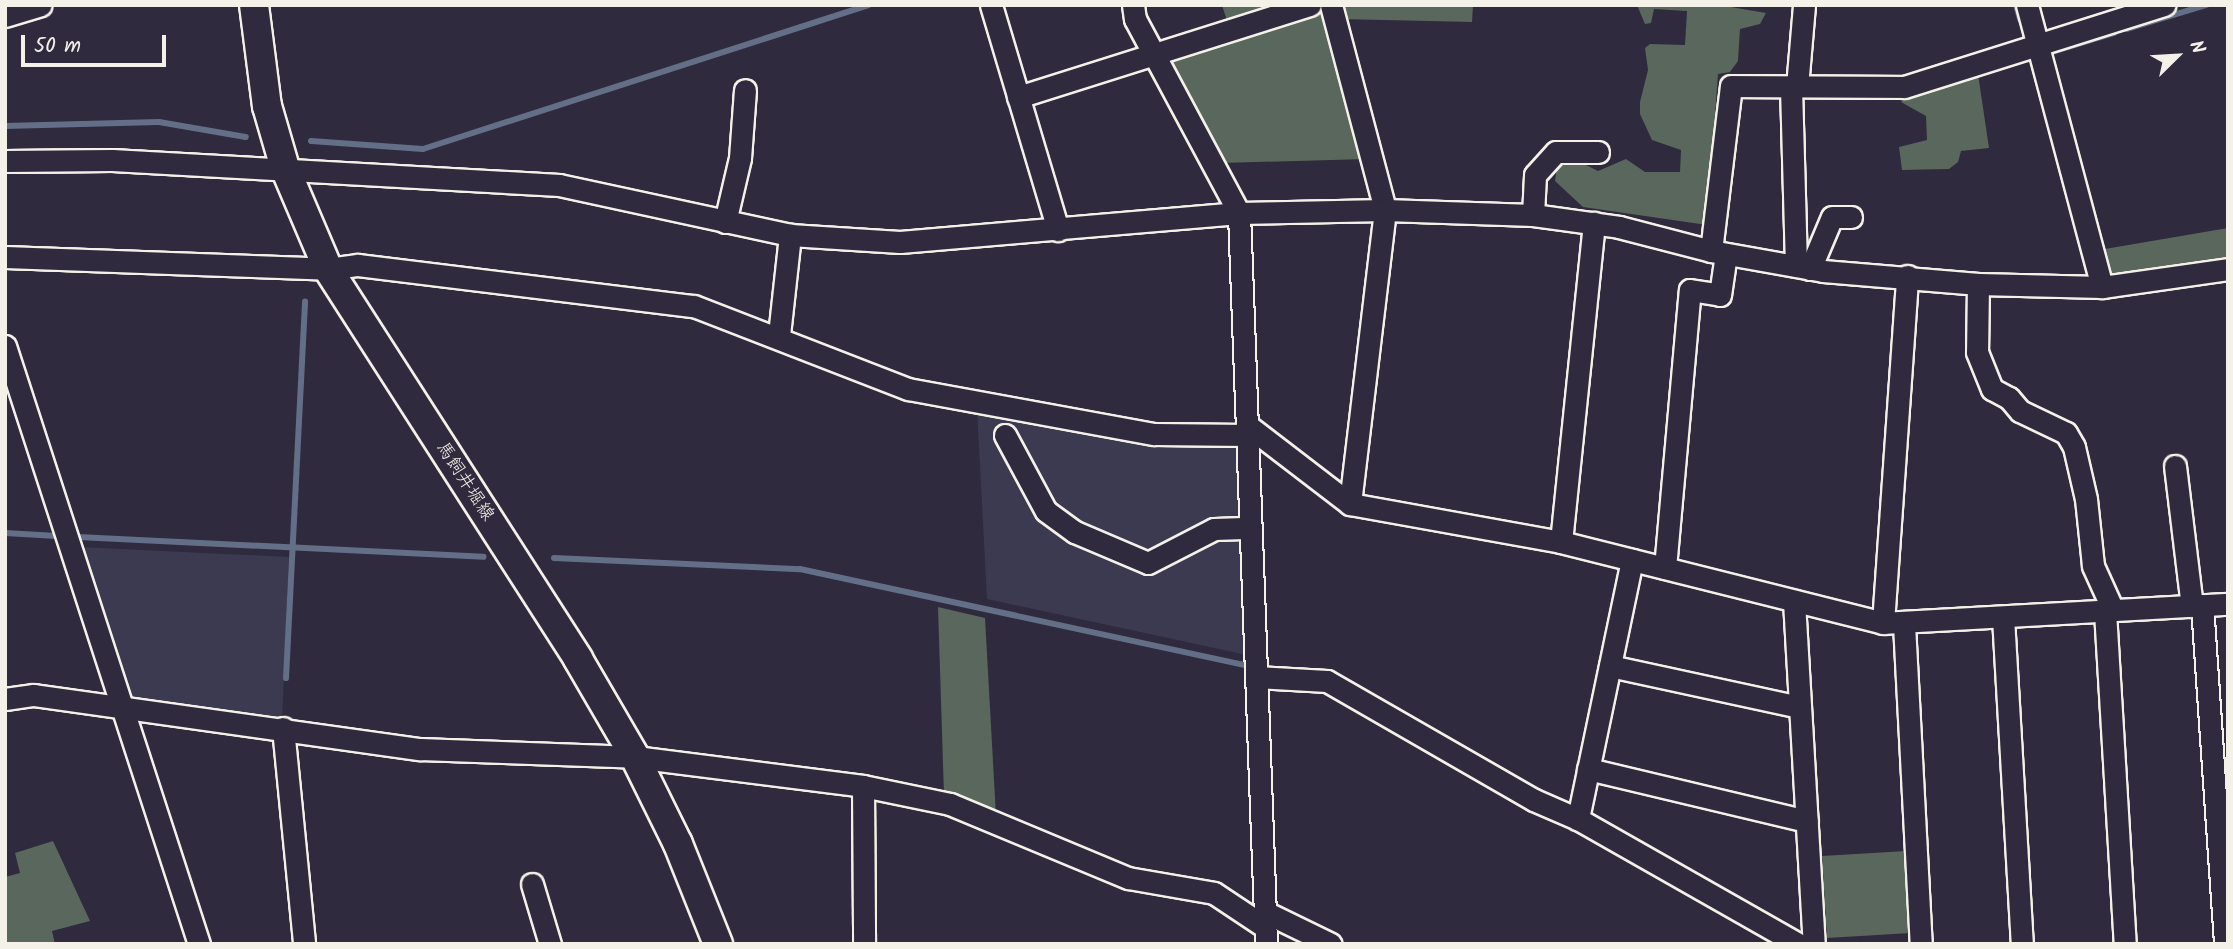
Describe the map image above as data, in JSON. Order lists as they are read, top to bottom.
{
  "streets": {
    "main road": ["馬飼井堀線"]
  },
  "scale_bar": "50 m",
  "north": "top right"
}
